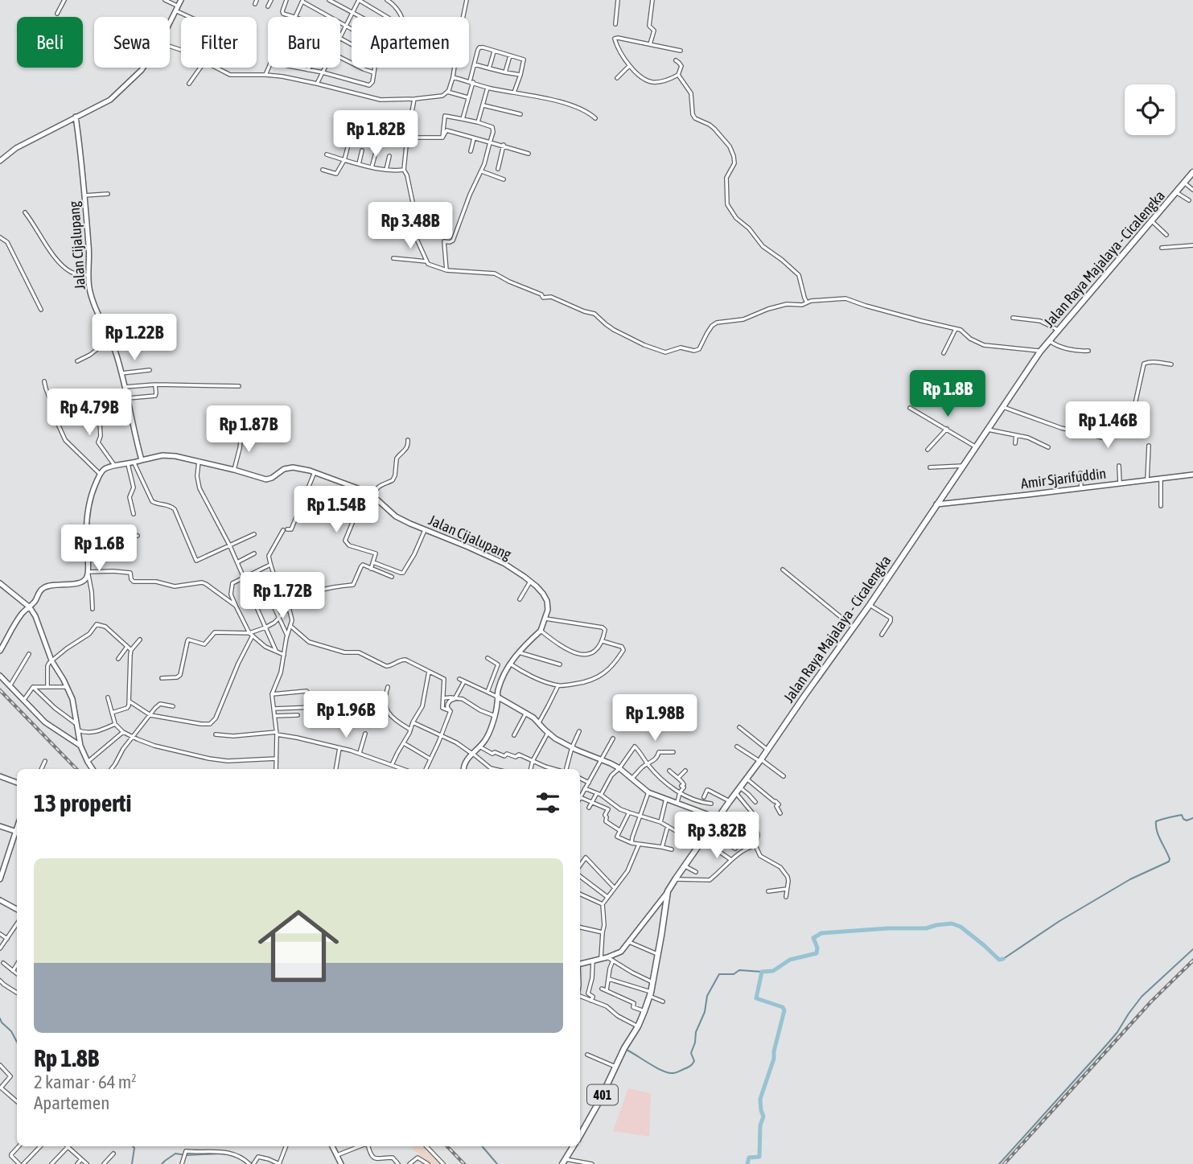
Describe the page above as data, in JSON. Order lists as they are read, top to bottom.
{
  "streets": {
    "main road": ["Jalan Raya Majalaya - Cicalengka", "401"],
    "street": ["Jalan Cijalupang", "Amir Sjarifuddin"]
  },
  "crossings": [
    ["Jalan Raya Majalaya - Cicalengka", "Amir Sjarifuddin"]
  ],
  "page": {
    "chip": [
      "Beli",
      "Sewa",
      "Filter",
      "Baru",
      "Apartemen"
    ],
    "price": [
      "Rp 1.82B",
      "Rp 3.48B",
      "Rp 1.22B",
      "Rp 1.8B",
      "Rp 4.79B",
      "Rp 1.46B",
      "Rp 1.87B",
      "Rp 1.54B",
      "Rp 1.6B",
      "Rp 1.72B",
      "Rp 1.96B",
      "Rp 1.98B",
      "Rp 3.82B"
    ],
    "heading": "13 properti",
    "list": [
      {
        "name": "Rp 1.8B",
        "note": "2 kamar · 64 m² · Apartemen"
      }
    ]
  }
}
